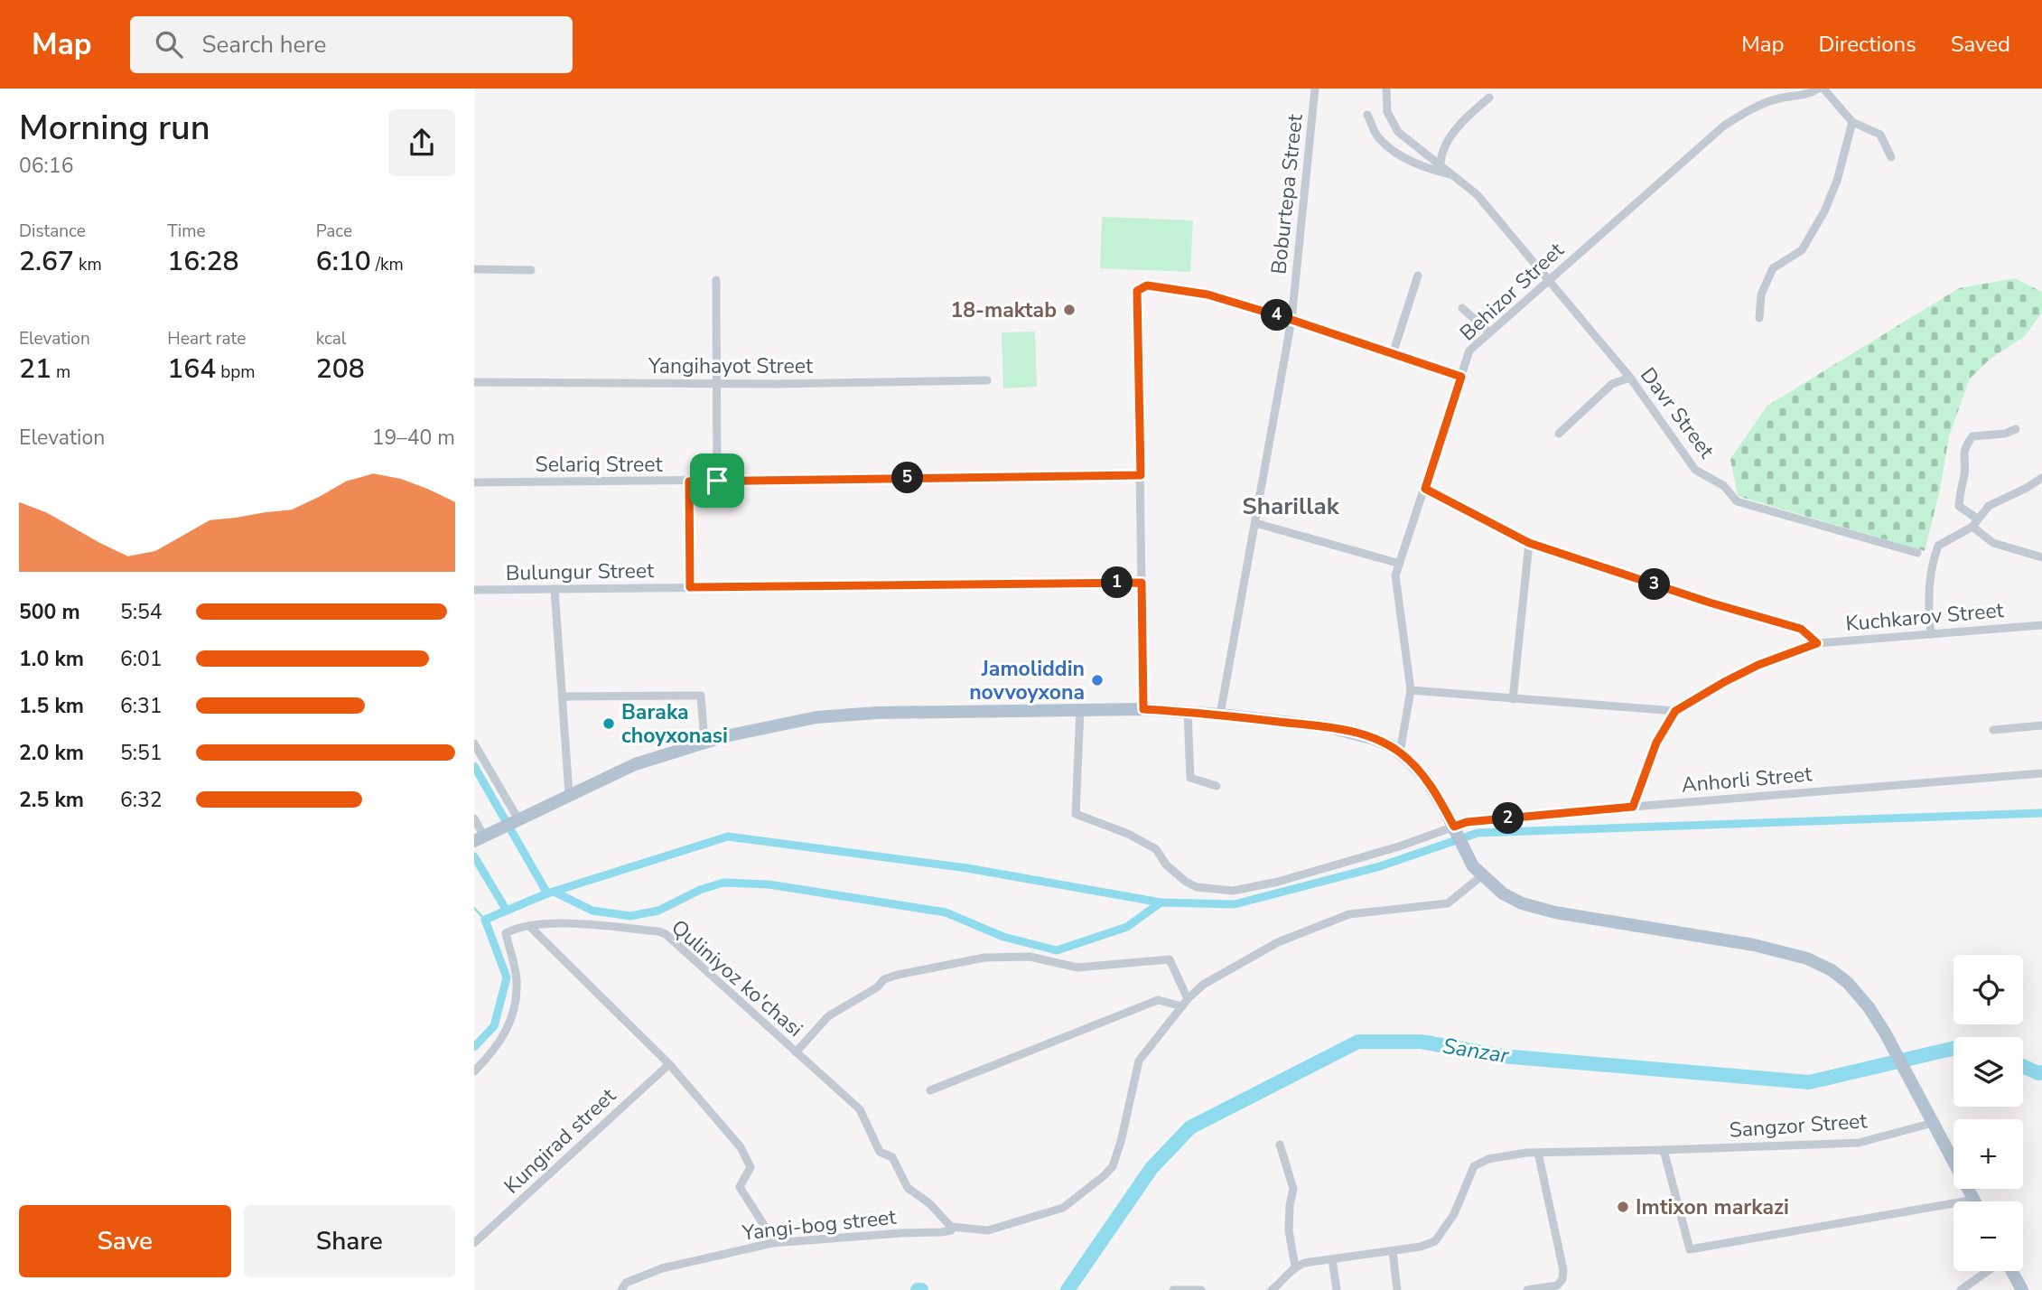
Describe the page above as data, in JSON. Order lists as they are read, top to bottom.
{
  "streets": {
    "street": [
      "Boburtepa Street",
      "Behizor Street",
      "Yangihayot Street",
      "Davr Street",
      "Selariq Street",
      "Bulungur Street",
      "Kuchkarov Street",
      "Anhorli Street",
      "Quliniyoz ko'chasi",
      "Sangzor Street",
      "Kungirad street",
      "Yangi-bog street"
    ]
  },
  "crossings": [
    ["Behizor Street", "Davr Street"],
    ["Behizor Street", "Kuchkarov Street"],
    ["Quliniyoz ko'chasi", "Yangi-bog street"]
  ],
  "districts": ["Sharillak"],
  "water": ["Sanzar"],
  "places": [
    "18-maktab",
    "Jamoliddin novvoyxona",
    "Baraka choyxonasi",
    "Imtixon markazi"
  ],
  "page": {
    "header": "Map",
    "search": "Search here",
    "nav": ["Map", "Directions", "Saved"],
    "heading": ["Morning run", "06:16"],
    "stats": [
      ["Distance", "2.67 km"],
      ["Time", "16:28"],
      ["Pace", "6:10 /km"],
      ["Elevation", "21 m"],
      ["Heart rate", "164 bpm"],
      ["kcal", "208"]
    ],
    "pins": [
      "4",
      "5",
      "1",
      "3",
      "2"
    ],
    "chart": ["Elevation", "19–40 m"],
    "list": [
      {
        "name": "500 m",
        "note": "5:54"
      },
      {
        "name": "1.0 km",
        "note": "6:01"
      },
      {
        "name": "1.5 km",
        "note": "6:31"
      },
      {
        "name": "2.0 km",
        "note": "5:51"
      },
      {
        "name": "2.5 km",
        "note": "6:32"
      }
    ],
    "map_buttons": ["+", "−"],
    "buttons": ["Save", "Share"]
  }
}
